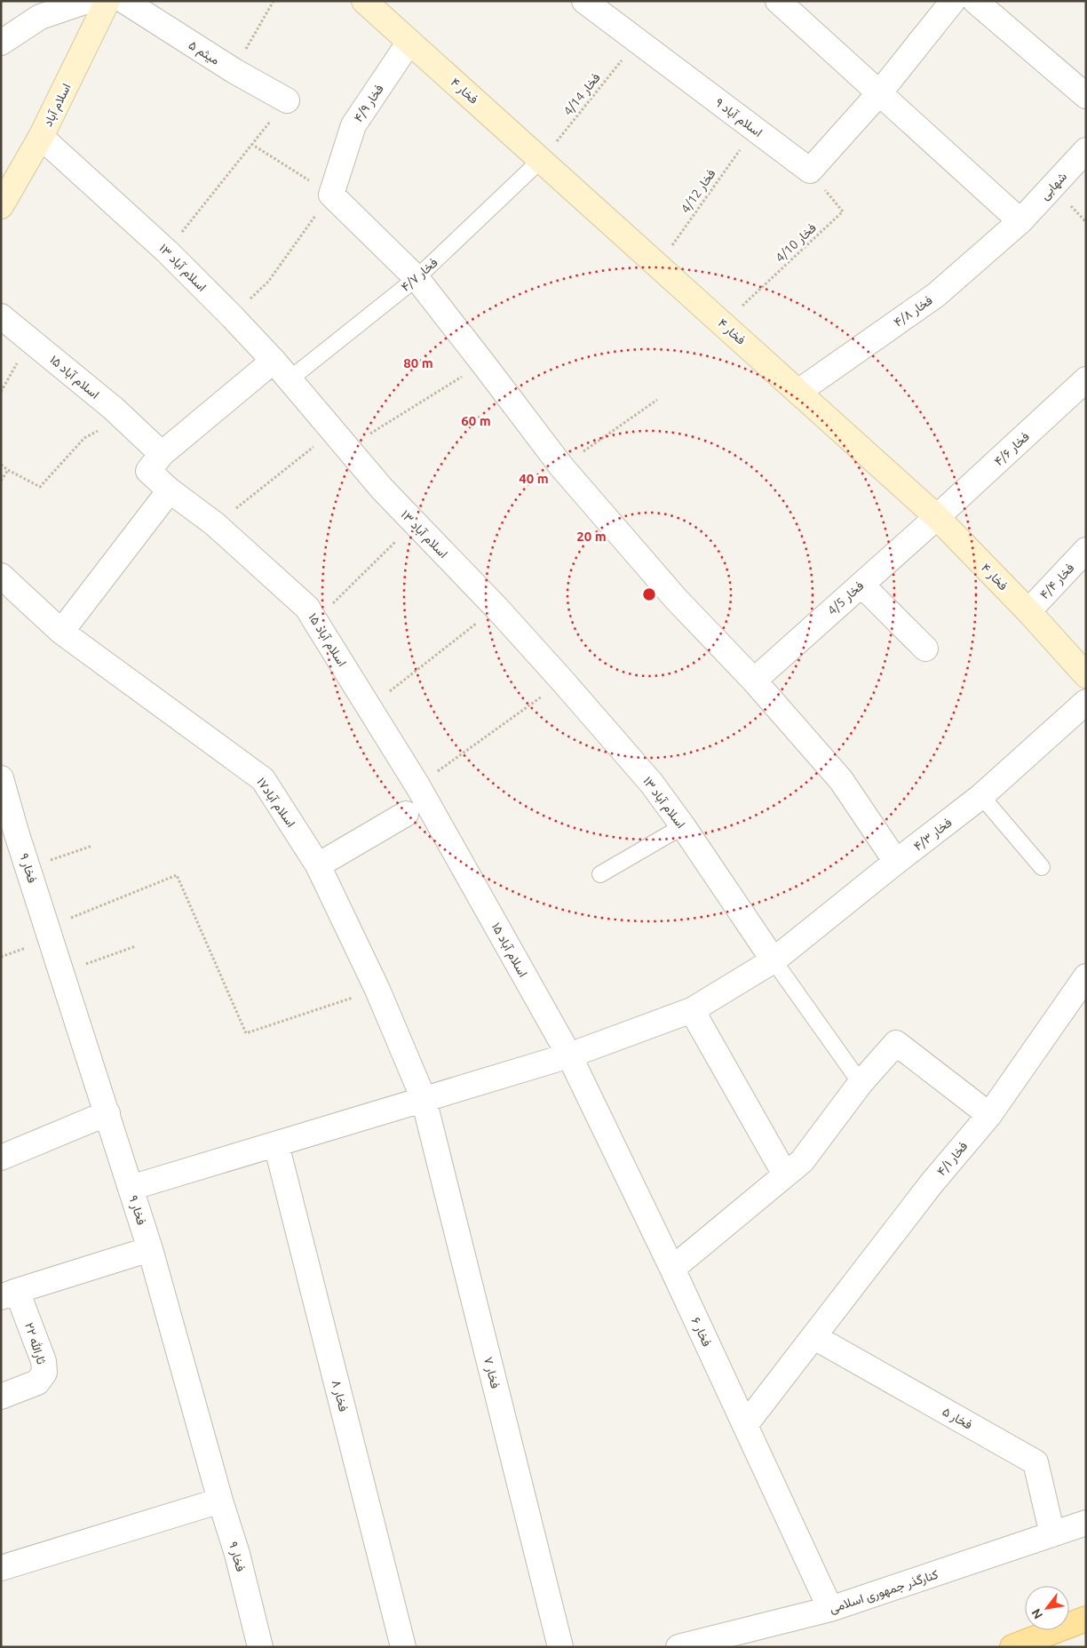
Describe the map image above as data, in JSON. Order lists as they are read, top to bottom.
{
  "streets": {
    "street": [
      "میثم ۵",
      "فخار ۴",
      "فخار ۴/۹",
      "اسلام آباد",
      "اسلام آباد ۹",
      "شهابی",
      "اسلام آباد ۱۳",
      "فخار ۴/۸",
      "اسلام آباد ۱۵",
      "فخار ۴/۶",
      "فخار ۴/۴",
      "فخار 4/5",
      "اسلام آباد۱۷",
      "فخار ۴/۳",
      "فخار ۹",
      "فخار ۴/۱",
      "فخار ۶",
      "ثارالله ۲۲",
      "فخار ۷",
      "فخار ۸",
      "فخار ۵",
      "کنارگذر جمهوری اسلامی"
    ],
    "lane": ["فخار ۴/۷"],
    "path": ["فخار 4/14", "فخار 4/12", "فخار 4/10"]
  },
  "crossings": [
    ["فخار ۴", "فخار 4/14"],
    ["فخار ۴", "فخار ۴/۹"],
    ["فخار ۴", "فخار 4/12"],
    ["فخار ۴", "فخار 4/10"],
    ["فخار ۴", "فخار ۴/۷"],
    ["فخار ۴", "فخار ۴/۸"],
    ["فخار ۴", "فخار ۴/۶"],
    ["فخار ۴", "فخار ۴/۴"],
    ["فخار ۴", "فخار 4/5"],
    ["فخار 4/14", "اسلام آباد ۹"],
    ["فخار 4/14", "فخار ۴/۷"],
    ["اسلام آباد", "اسلام آباد ۱۳"],
    ["اسلام آباد ۹", "فخار 4/12"],
    ["اسلام آباد ۹", "فخار 4/10"],
    ["شهابی", "فخار ۴/۸"],
    ["اسلام آباد ۱۳", "فخار ۴/۷"],
    ["اسلام آباد ۱۳", "فخار ۴/۳"],
    ["اسلام آباد ۱۵", "فخار ۴/۳"],
    ["اسلام آباد ۱۵", "فخار ۶"],
    ["فخار ۴/۶", "فخار 4/5"],
    ["اسلام آباد۱۷", "فخار ۴/۳"],
    ["اسلام آباد۱۷", "فخار ۷"],
    ["فخار ۴/۳", "فخار ۹"],
    ["فخار ۴/۳", "فخار ۶"],
    ["فخار ۴/۳", "فخار ۷"],
    ["فخار ۴/۳", "فخار ۸"],
    ["فخار ۴/۱", "فخار ۶"],
    ["فخار ۴/۱", "فخار ۵"],
    ["فخار ۶", "کنارگذر جمهوری اسلامی"],
    ["فخار ۵", "کنارگذر جمهوری اسلامی"]
  ],
  "north": "bottom left",
  "rings": [
    "80 m",
    "60 m",
    "40 m",
    "20 m"
  ]
}
